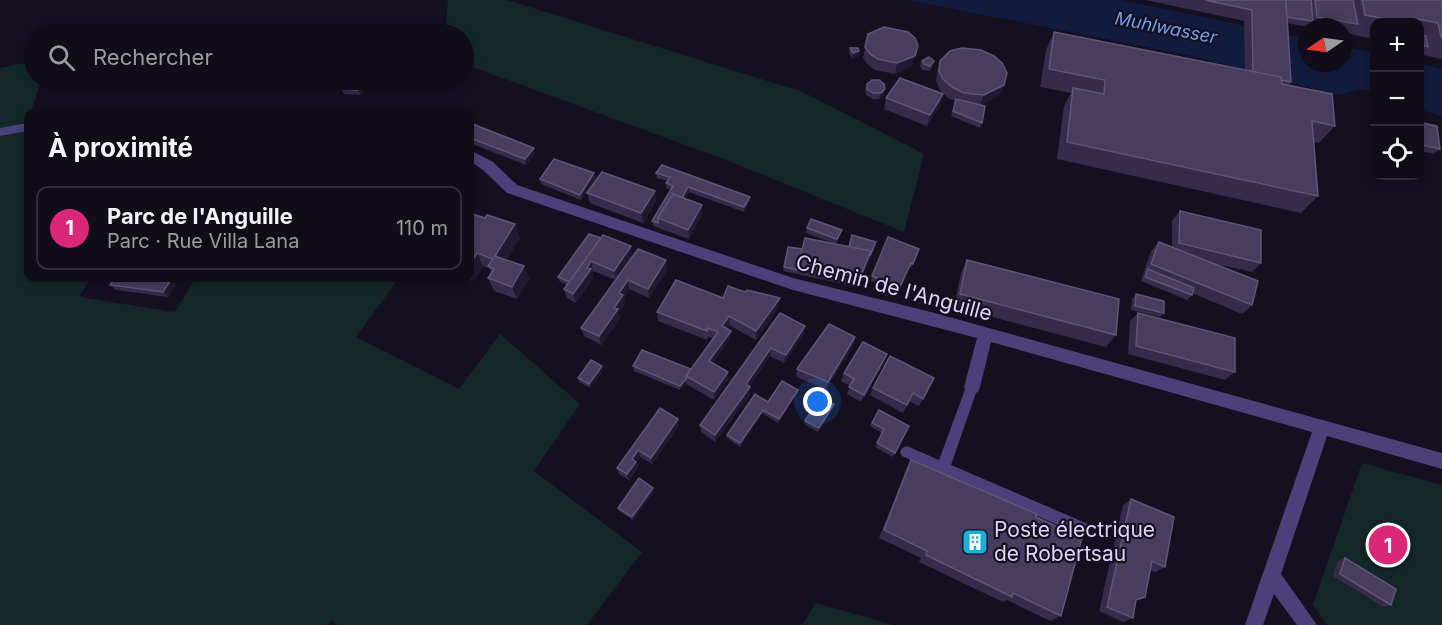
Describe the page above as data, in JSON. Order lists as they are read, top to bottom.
{
  "streets": {
    "street": ["Chemin de l'Anguille"]
  },
  "water": ["Muhlwasser"],
  "places": {
    "building": ["Poste électrique de Robertsau"]
  },
  "north": "left",
  "page": {
    "map_buttons": ["+", "−"],
    "search": "Rechercher",
    "heading": "À proximité",
    "list": [
      {
        "mark": "1",
        "name": "Parc de l'Anguille",
        "note": "Parc · Rue Villa Lana",
        "value": "110 m"
      }
    ],
    "pins": "1"
  }
}
